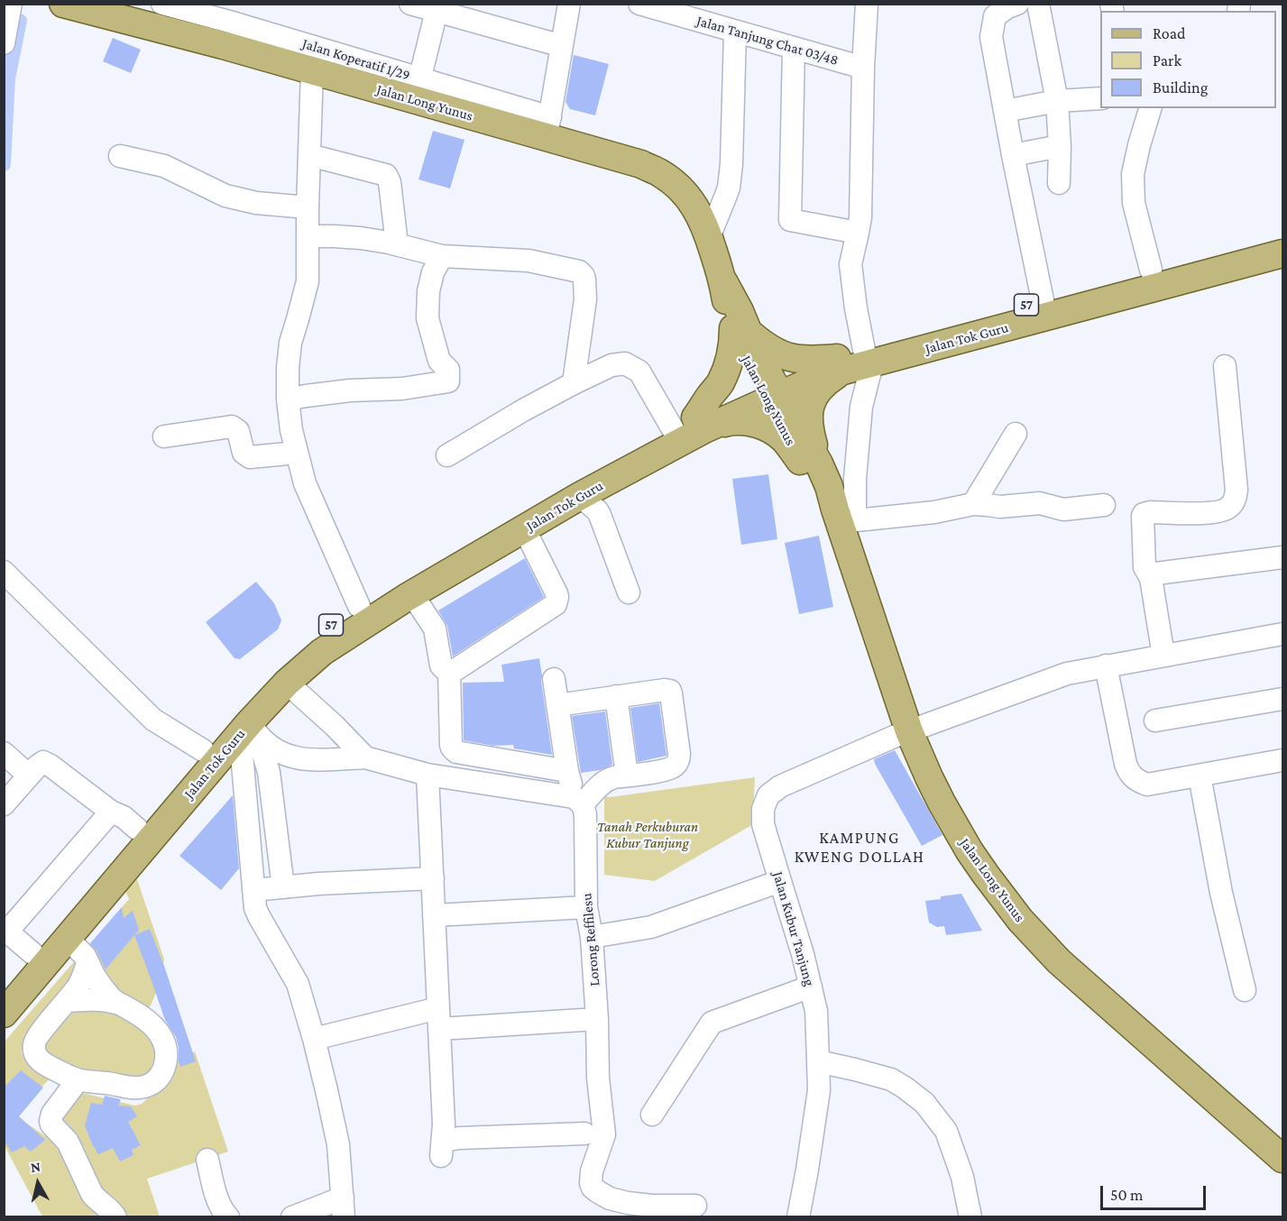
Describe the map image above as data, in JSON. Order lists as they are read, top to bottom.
{
  "streets": {
    "main road": ["Jalan Long Yunus", "57", "Jalan Tok Guru"],
    "street": [
      "Jalan Tanjung Chat 03/48",
      "Jalan Koperatif 1/29",
      "Jalan Kubur Tanjung",
      "Lorong Reffilesu"
    ]
  },
  "crossings": [
    ["Jalan Koperatif 1/29", "Jalan Long Yunus"],
    ["Jalan Long Yunus", "Jalan Tok Guru"],
    ["Jalan Long Yunus", "Jalan Kubur Tanjung"]
  ],
  "districts": ["KAMPUNG KWENG DOLLAH"],
  "parks": ["Tanah Perkuburan Kubur Tanjung"],
  "legend": ["Road", "Park", "Building"],
  "scale_bar": "50 m",
  "north": "top"
}
